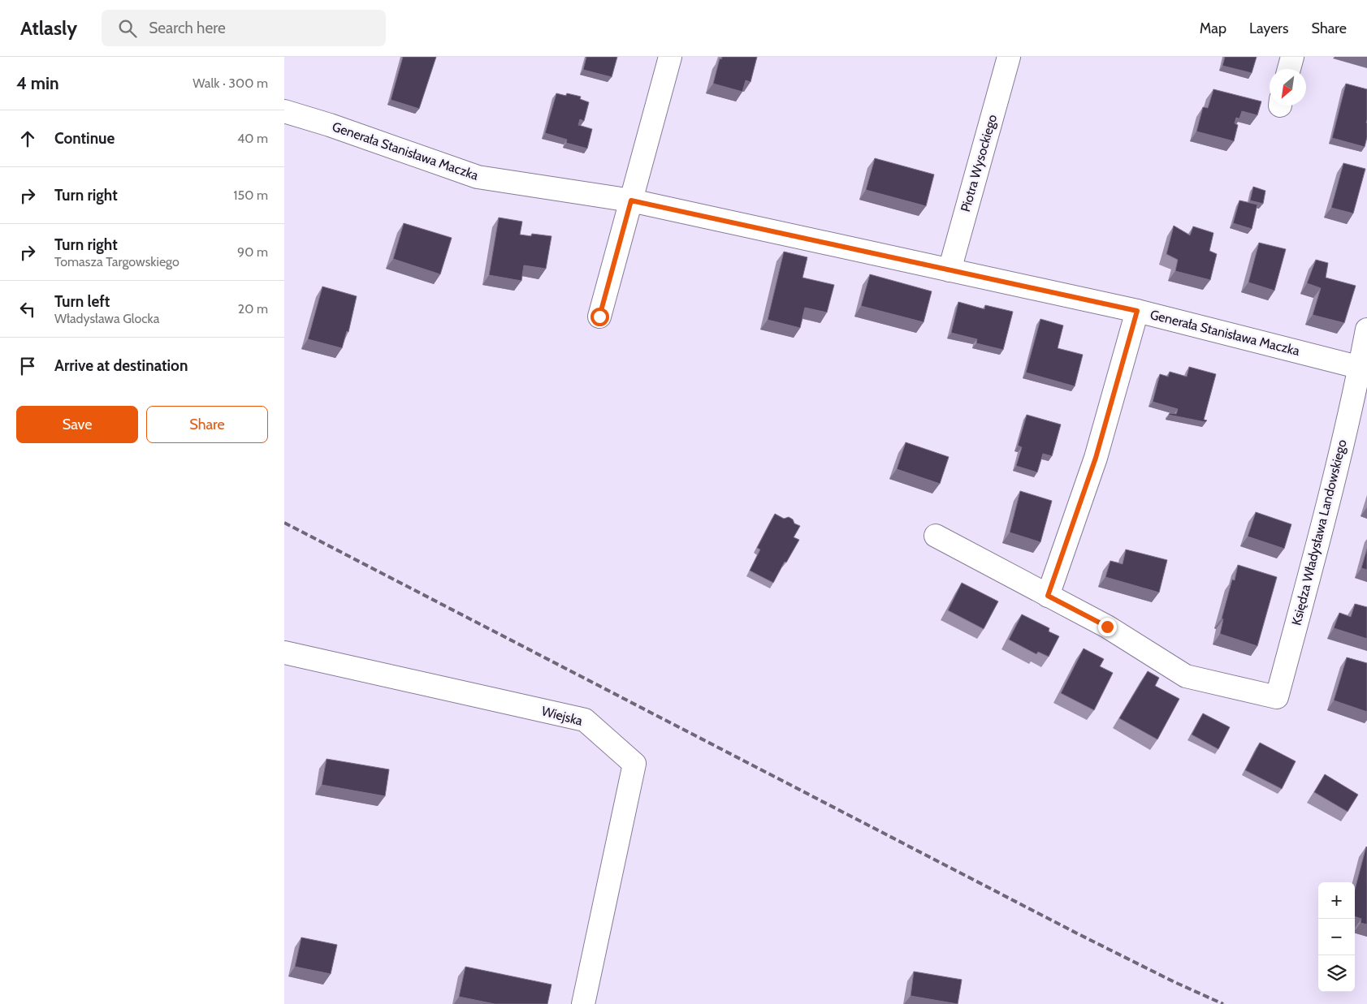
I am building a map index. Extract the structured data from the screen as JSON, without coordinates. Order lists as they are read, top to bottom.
{
  "streets": {
    "street": [
      "Generała Stanisława Maczka",
      "Piotra Wysockiego",
      "Księdza Władysława Landowskiego",
      "Wiejska"
    ]
  },
  "crossings": [
    ["Generała Stanisława Maczka", "Piotra Wysockiego"],
    ["Generała Stanisława Maczka", "Księdza Władysława Landowskiego"]
  ],
  "north": "bottom left",
  "page": {
    "header": "Atlasly",
    "search": "Search here",
    "nav": ["Map", "Layers", "Share"],
    "heading": ["4 min", "Walk · 300 m"],
    "list": [
      ["Continue", "40 m"],
      ["Turn right", "150 m"],
      ["Turn right", "Tomasza Targowskiego", "90 m"],
      ["Turn left", "Władysława Glocka", "20 m"],
      "Arrive at destination"
    ],
    "buttons": ["Save", "Share"],
    "map_buttons": ["+", "−"]
  }
}
